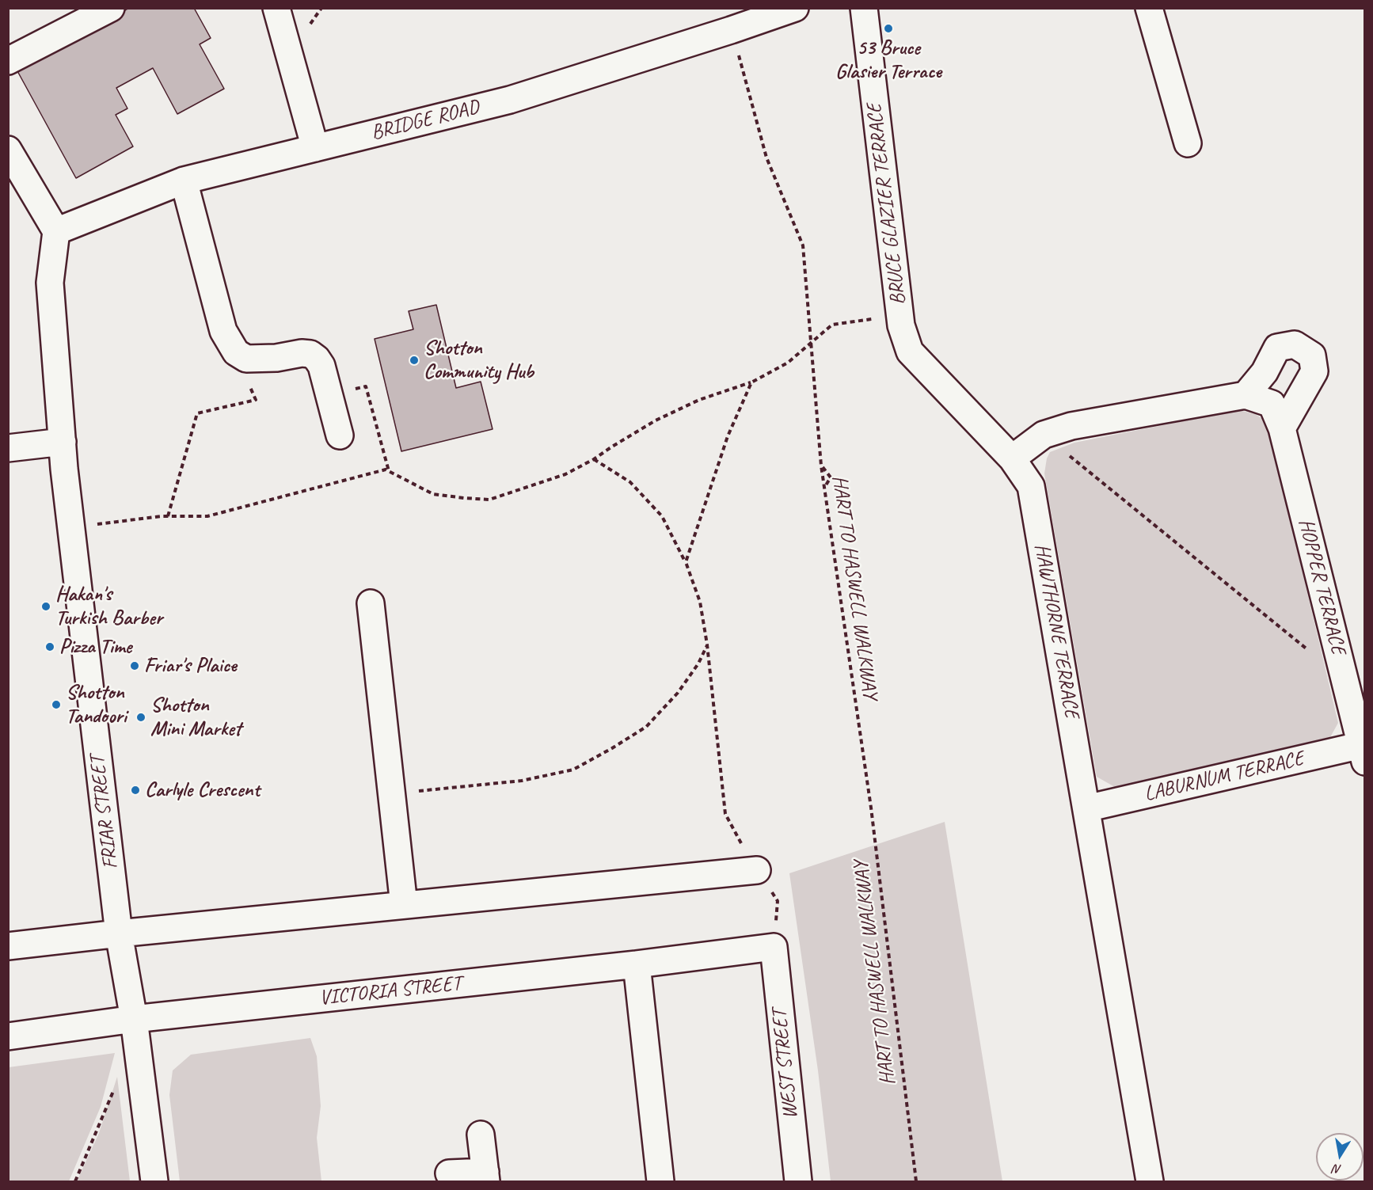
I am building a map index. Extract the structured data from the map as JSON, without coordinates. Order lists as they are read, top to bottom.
{
  "streets": {
    "street": [
      "BRIDGE ROAD",
      "BRUCE GLAZIER TERRACE",
      "HOPPER TERRACE",
      "HAWTHORNE TERRACE",
      "LABURNUM TERRACE",
      "FRIAR STREET",
      "VICTORIA STREET",
      "WEST STREET"
    ],
    "path": ["HART TO HASWELL WALKWAY"]
  },
  "crossings": [
    ["BRIDGE ROAD", "HART TO HASWELL WALKWAY"],
    ["BRIDGE ROAD", "FRIAR STREET"],
    ["BRUCE GLAZIER TERRACE", "HOPPER TERRACE"],
    ["BRUCE GLAZIER TERRACE", "HAWTHORNE TERRACE"],
    ["HOPPER TERRACE", "HAWTHORNE TERRACE"],
    ["HOPPER TERRACE", "LABURNUM TERRACE"],
    ["HAWTHORNE TERRACE", "LABURNUM TERRACE"],
    ["FRIAR STREET", "VICTORIA STREET"],
    ["VICTORIA STREET", "WEST STREET"]
  ],
  "places": [
    "53 Bruce Glasier Terrace",
    "Shotton Community Hub",
    "Hakan's Turkish Barber",
    "Pizza Time",
    "Friar's Plaice",
    "Shotton Tandoori",
    "Shotton Mini Market",
    "Carlyle Crescent"
  ],
  "north": "bottom"
}
